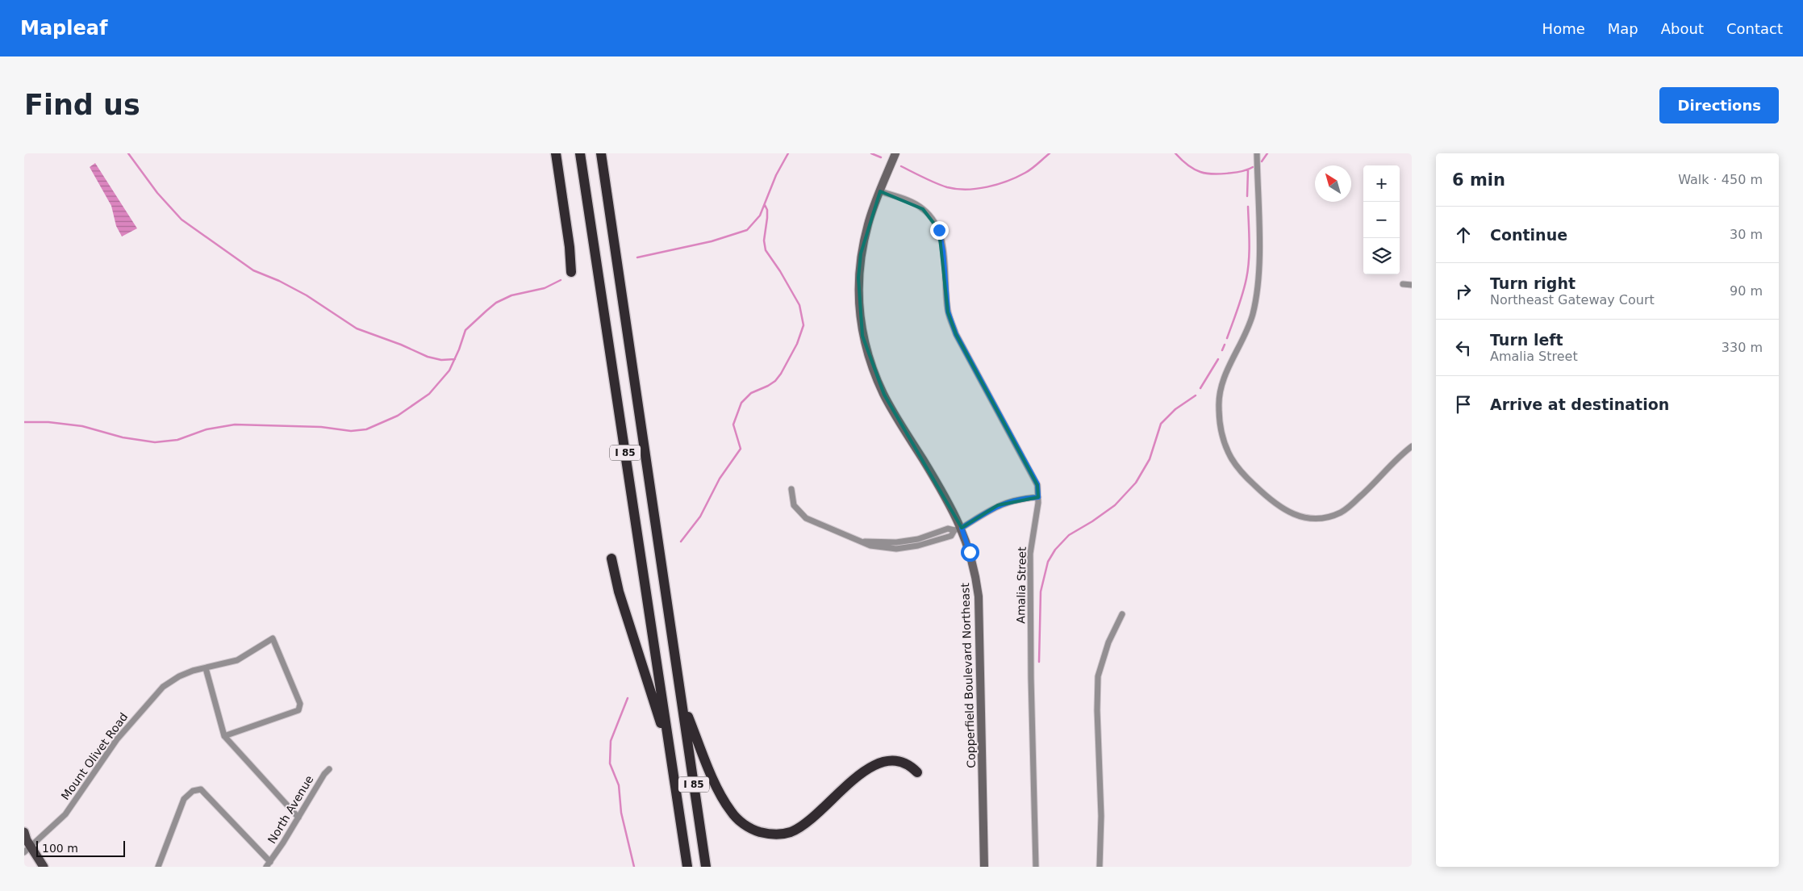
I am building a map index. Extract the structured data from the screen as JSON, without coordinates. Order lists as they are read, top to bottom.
{
  "streets": {
    "highway": ["I 85"],
    "main road": ["Copperfield Boulevard Northeast"],
    "street": ["Amalia Street", "Mount Olivet Road", "North Avenue"]
  },
  "crossings": [
    ["Amalia Street", "Copperfield Boulevard Northeast"]
  ],
  "scale_bar": "100 m",
  "north": "top left",
  "page": {
    "header": "Mapleaf",
    "nav": [
      "Home",
      "Map",
      "About",
      "Contact"
    ],
    "buttons": "Directions",
    "title": "Find us",
    "heading": ["6 min", "Walk · 450 m"],
    "map_buttons": ["+", "−"],
    "list": [
      ["Continue", "30 m"],
      ["Turn right", "Northeast Gateway Court", "90 m"],
      ["Turn left", "Amalia Street", "330 m"],
      "Arrive at destination"
    ],
    "scale": "100 m"
  }
}
